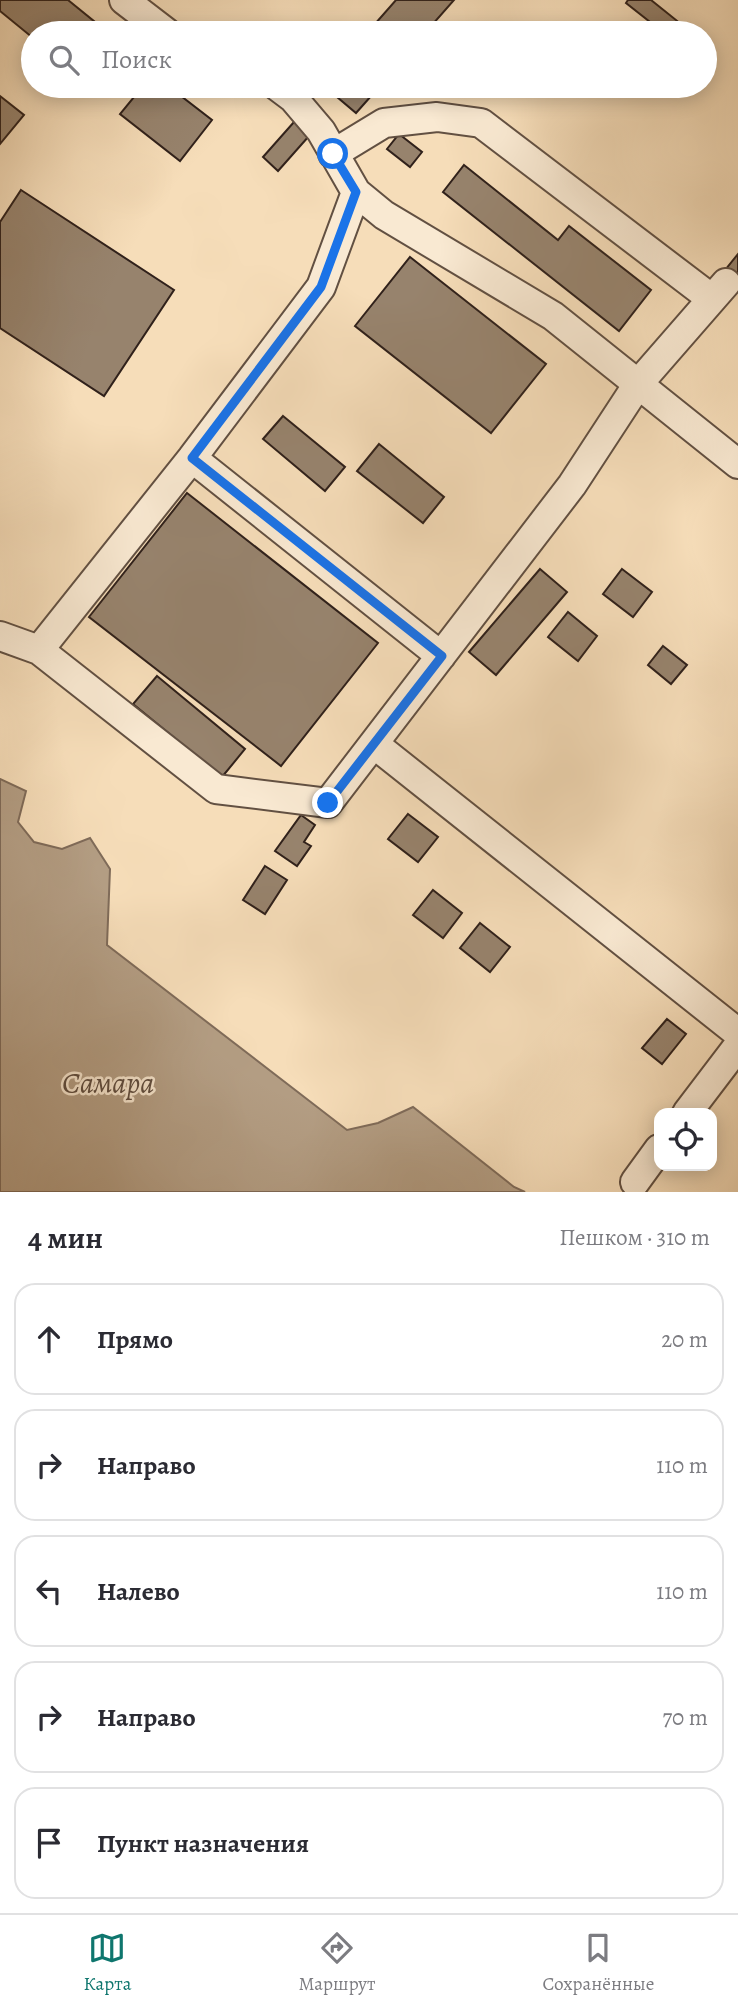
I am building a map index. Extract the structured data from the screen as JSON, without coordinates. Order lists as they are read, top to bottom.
{
  "water": ["Самара"],
  "page": {
    "search": "Поиск",
    "heading": ["4 мин", "Пешком · 310 m"],
    "list": [
      ["Прямо", "20 m"],
      ["Направо", "110 m"],
      ["Налево", "110 m"],
      ["Направо", "70 m"],
      "Пункт назначения"
    ],
    "nav": ["Карта", "Маршрут", "Сохранённые"]
  }
}
